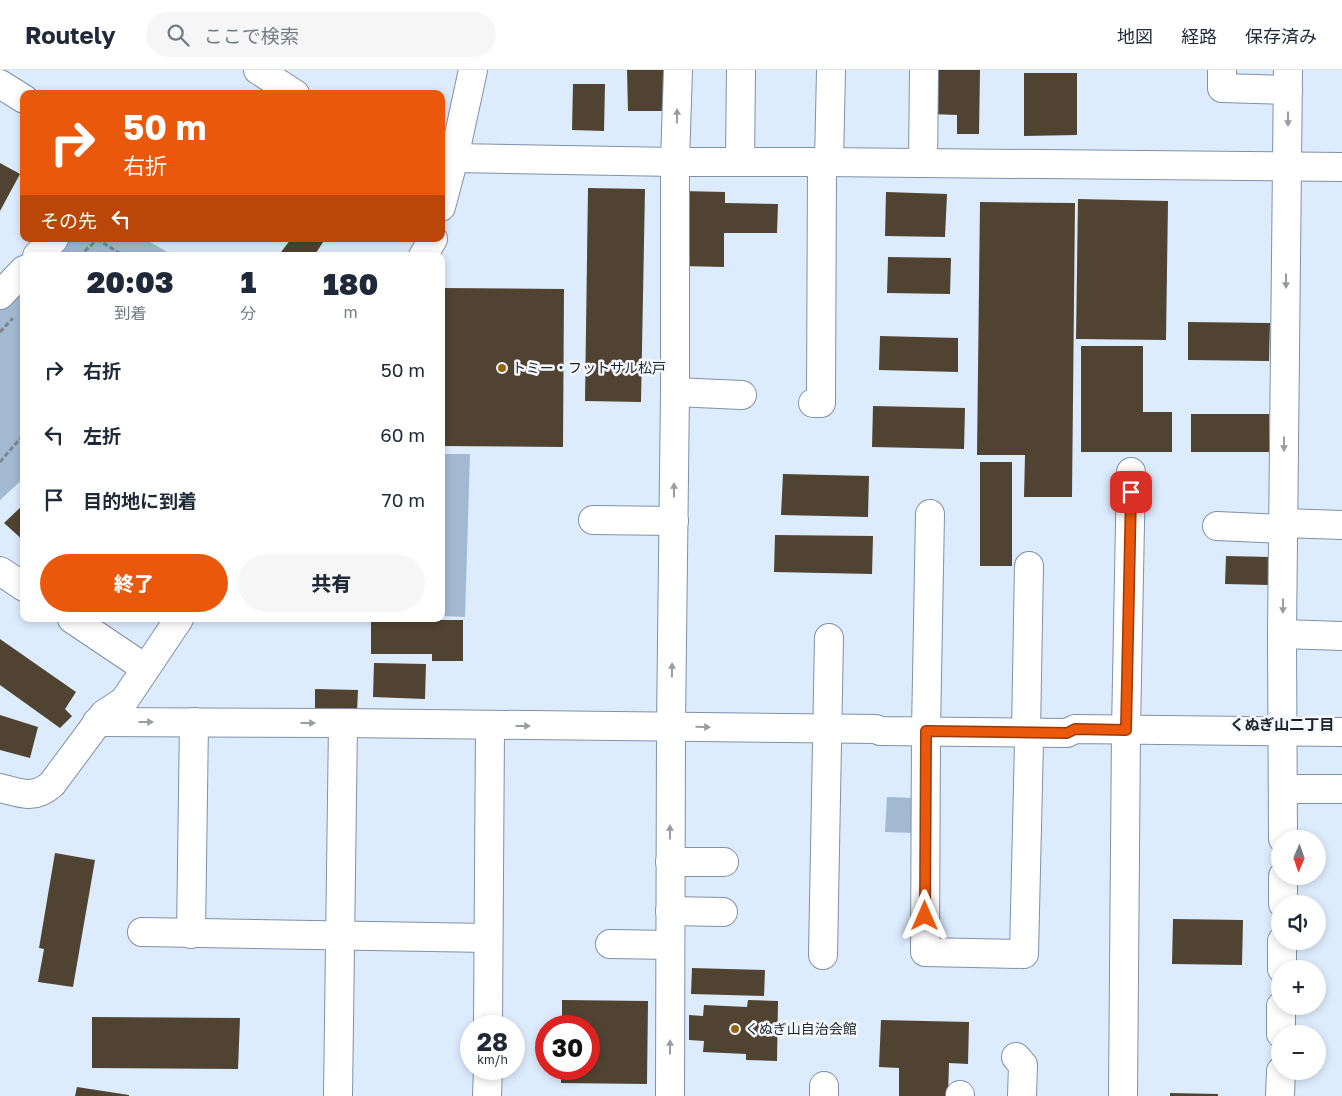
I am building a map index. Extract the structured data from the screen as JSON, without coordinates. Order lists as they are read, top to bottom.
{
  "districts": ["くぬぎ山二丁目"],
  "places": ["トミー・フットサル松戸", "くぬぎ山自治会館"],
  "north": "bottom",
  "page": {
    "header": "Routely",
    "search": "ここで検索",
    "nav": ["地図", "経路", "保存済み"],
    "turn": ["50 m", "右折"],
    "then": "その先",
    "eta": [
      "20:03",
      "到着",
      "1",
      "分",
      "180",
      "m"
    ],
    "list": [
      {
        "name": "右折",
        "value": "50 m"
      },
      {
        "name": "左折",
        "value": "60 m"
      },
      {
        "name": "目的地に到着",
        "value": "70 m"
      }
    ],
    "buttons": ["終了", "共有"],
    "map_buttons": ["+", "−"],
    "speed": "28 km/h",
    "limit": "30"
  }
}
